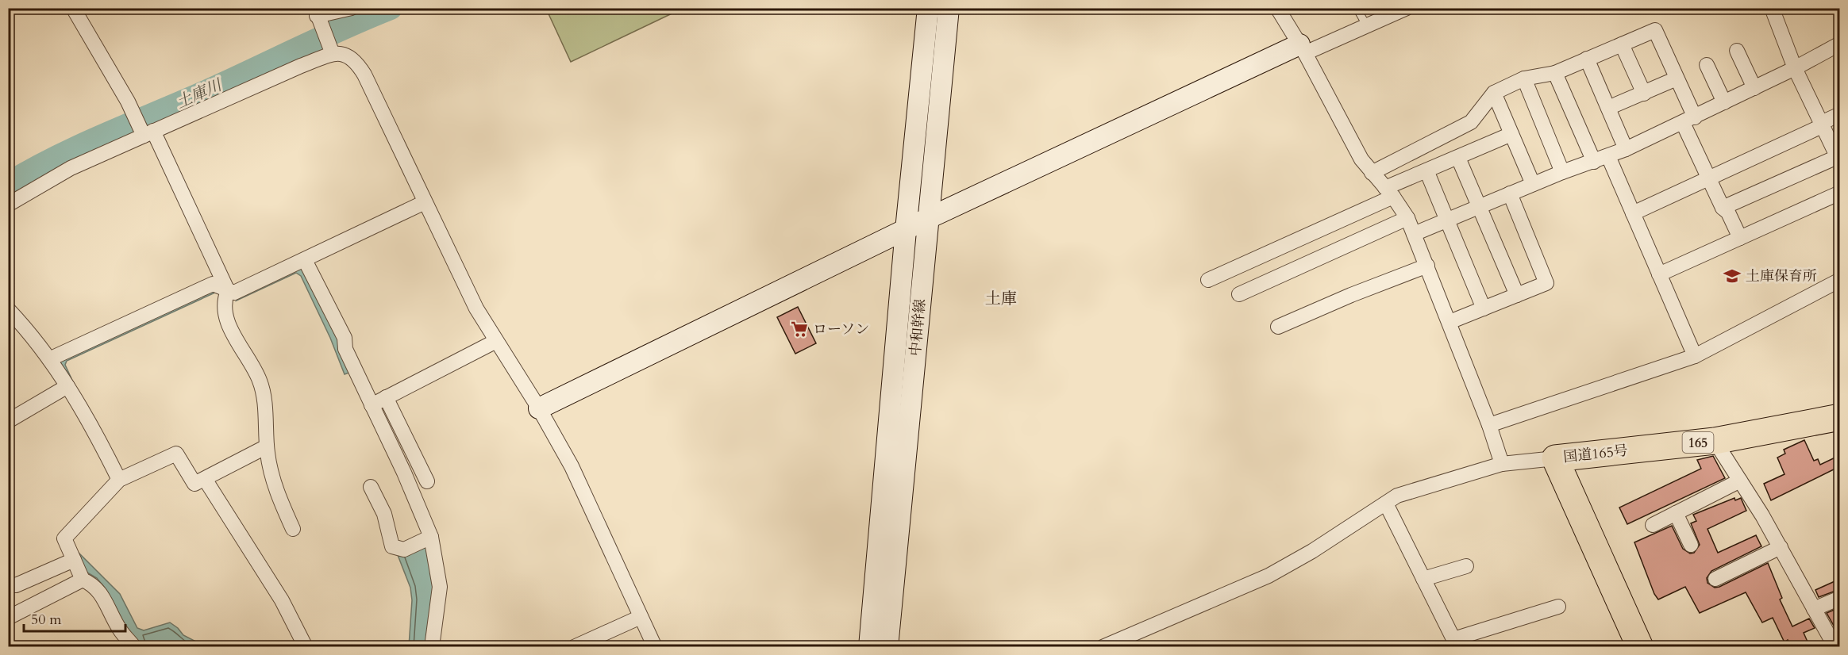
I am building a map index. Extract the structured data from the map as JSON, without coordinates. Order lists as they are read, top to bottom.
{
  "streets": {
    "highway": ["165", "国道165号"],
    "main road": ["中和幹線"]
  },
  "districts": ["土庫"],
  "water": ["土庫川"],
  "places": {
    "school or university": ["土庫保育所"],
    "supermarket": ["ローソン"]
  },
  "scale_bar": "50 m"
}
